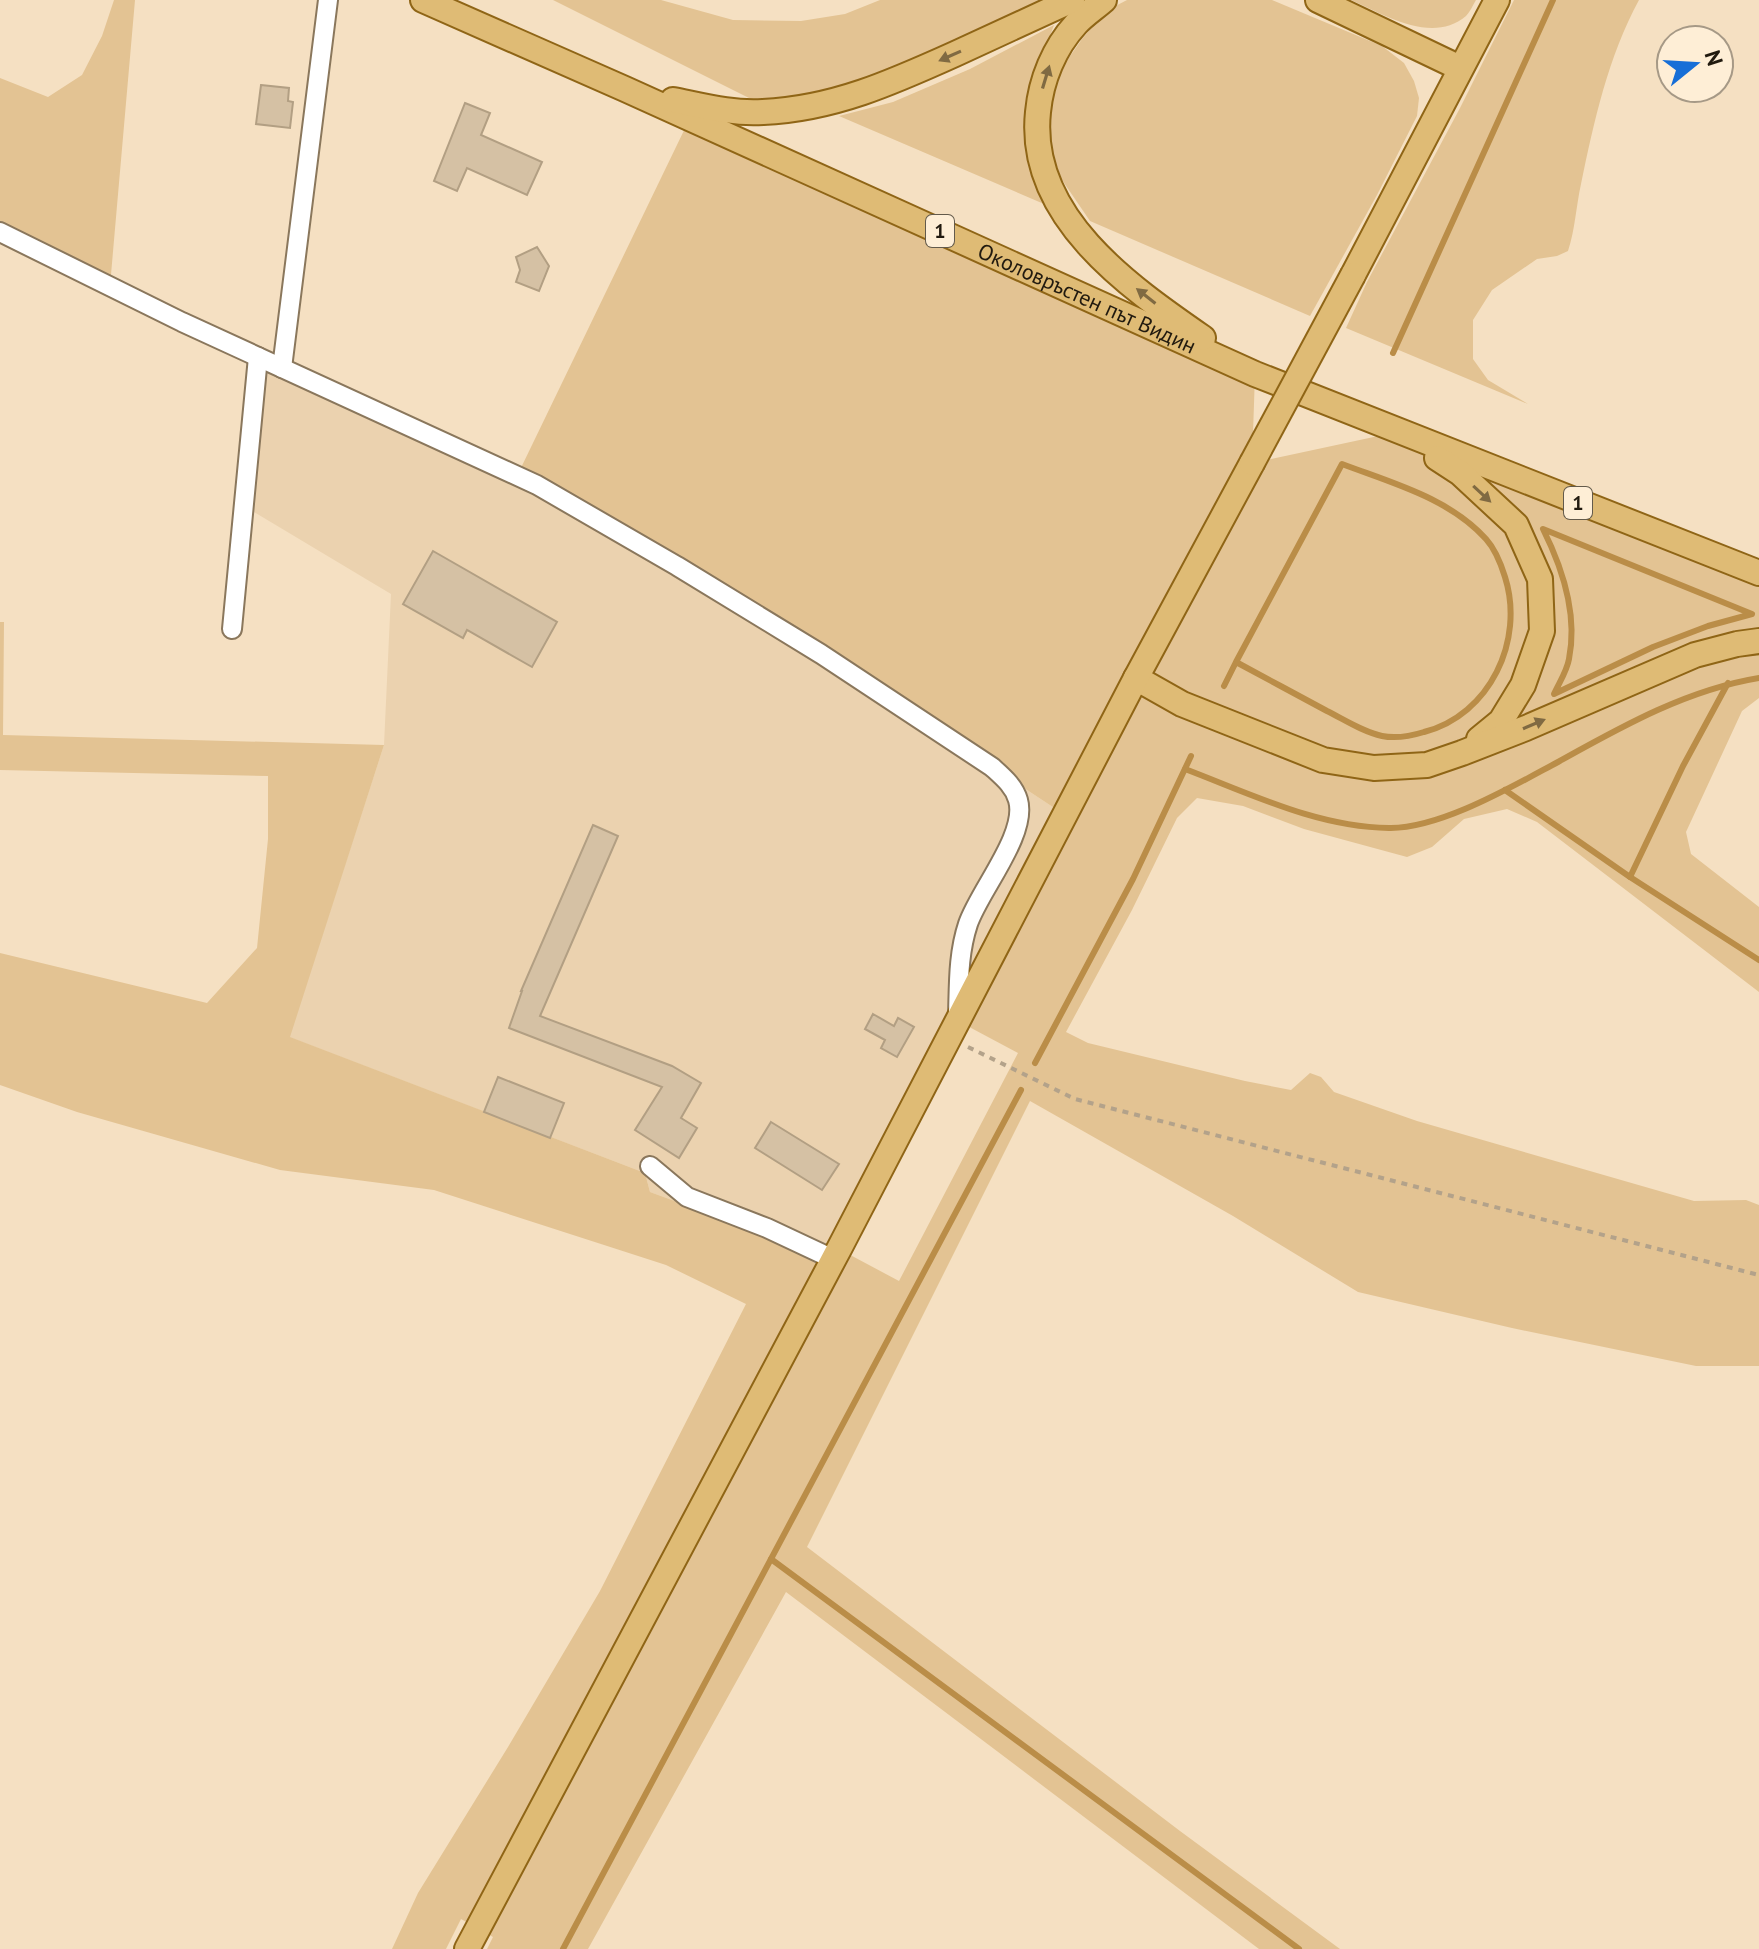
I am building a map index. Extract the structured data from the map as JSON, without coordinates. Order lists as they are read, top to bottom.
{
  "streets": {
    "main road": ["1", "Околовръстен път Видин"]
  },
  "north": "right"
}
